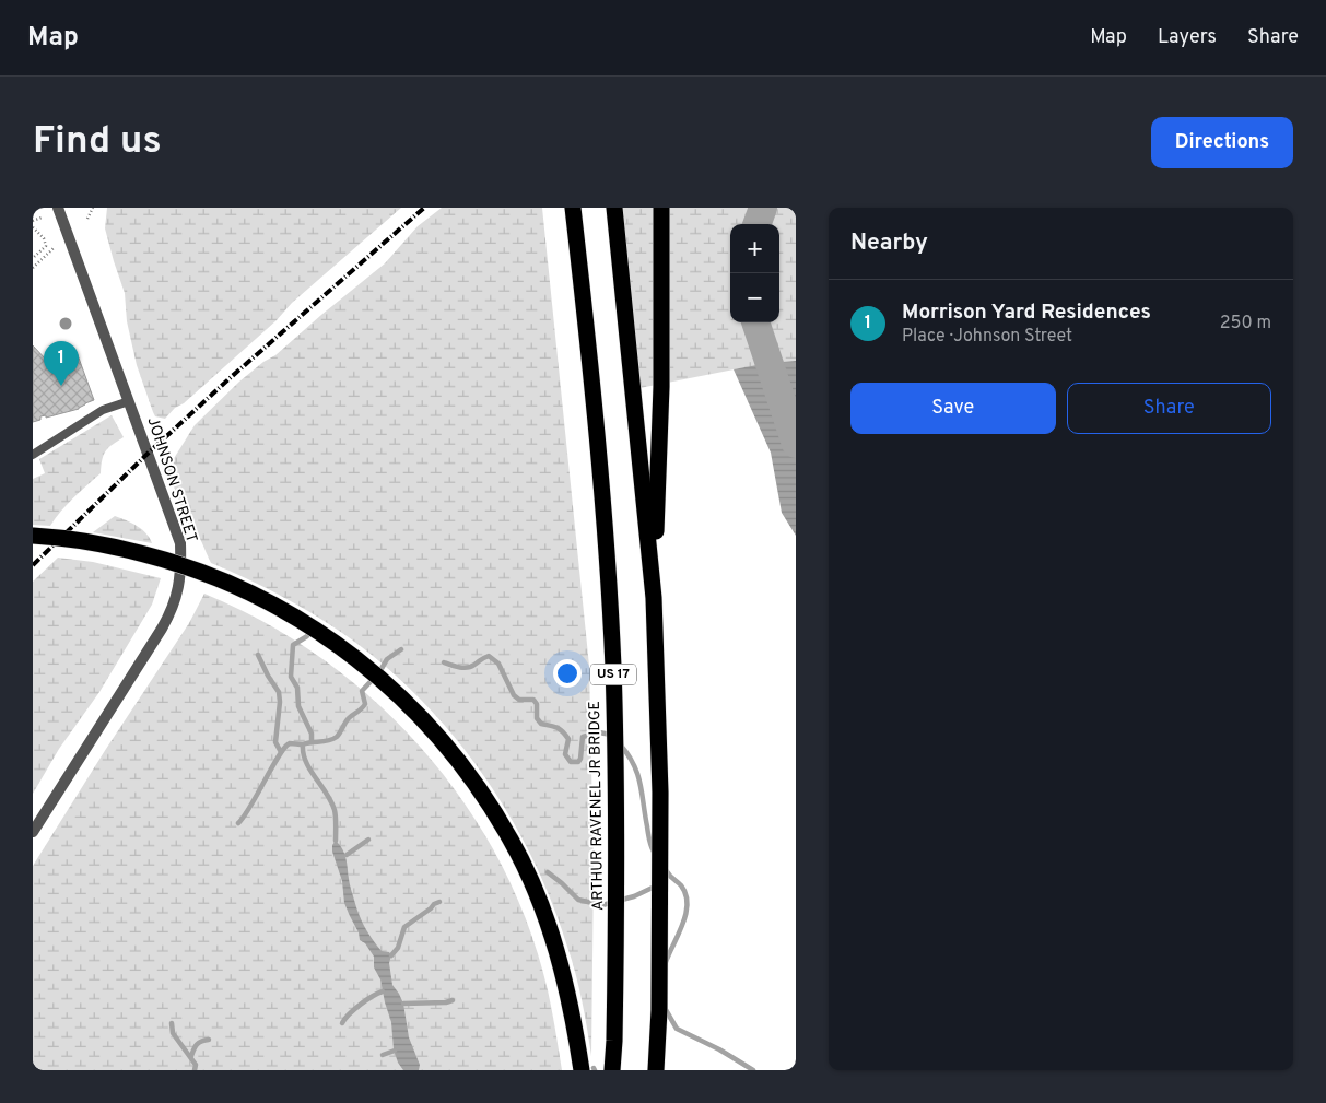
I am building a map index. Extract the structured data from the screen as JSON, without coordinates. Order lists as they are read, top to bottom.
{
  "streets": {
    "highway": ["US 17", "ARTHUR RAVENEL JR BRIDGE"],
    "street": ["JOHNSON STREET"]
  },
  "page": {
    "header": "Map",
    "nav": ["Map", "Layers", "Share"],
    "buttons": [
      "Directions",
      ["Save", "Share"]
    ],
    "title": "Find us",
    "heading": "Nearby",
    "map_buttons": ["+", "−"],
    "list": [
      {
        "mark": "1",
        "name": "Morrison Yard Residences",
        "note": "Place · Johnson Street",
        "value": "250 m"
      }
    ],
    "pins": "1"
  }
}
